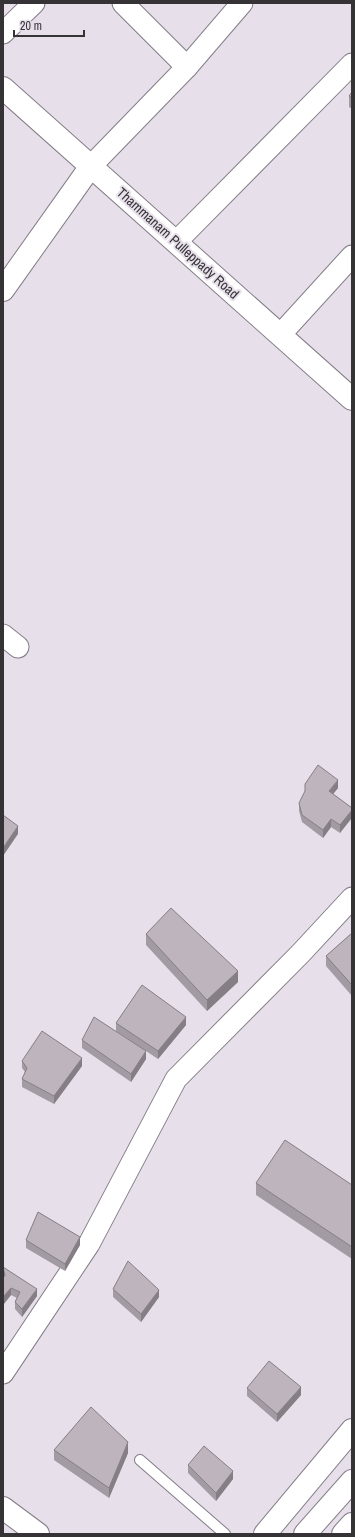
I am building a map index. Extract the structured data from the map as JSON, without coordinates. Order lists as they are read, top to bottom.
{
  "streets": {
    "main road": ["Thammanam Pulleppady Road"]
  },
  "scale_bar": "20 m"
}
